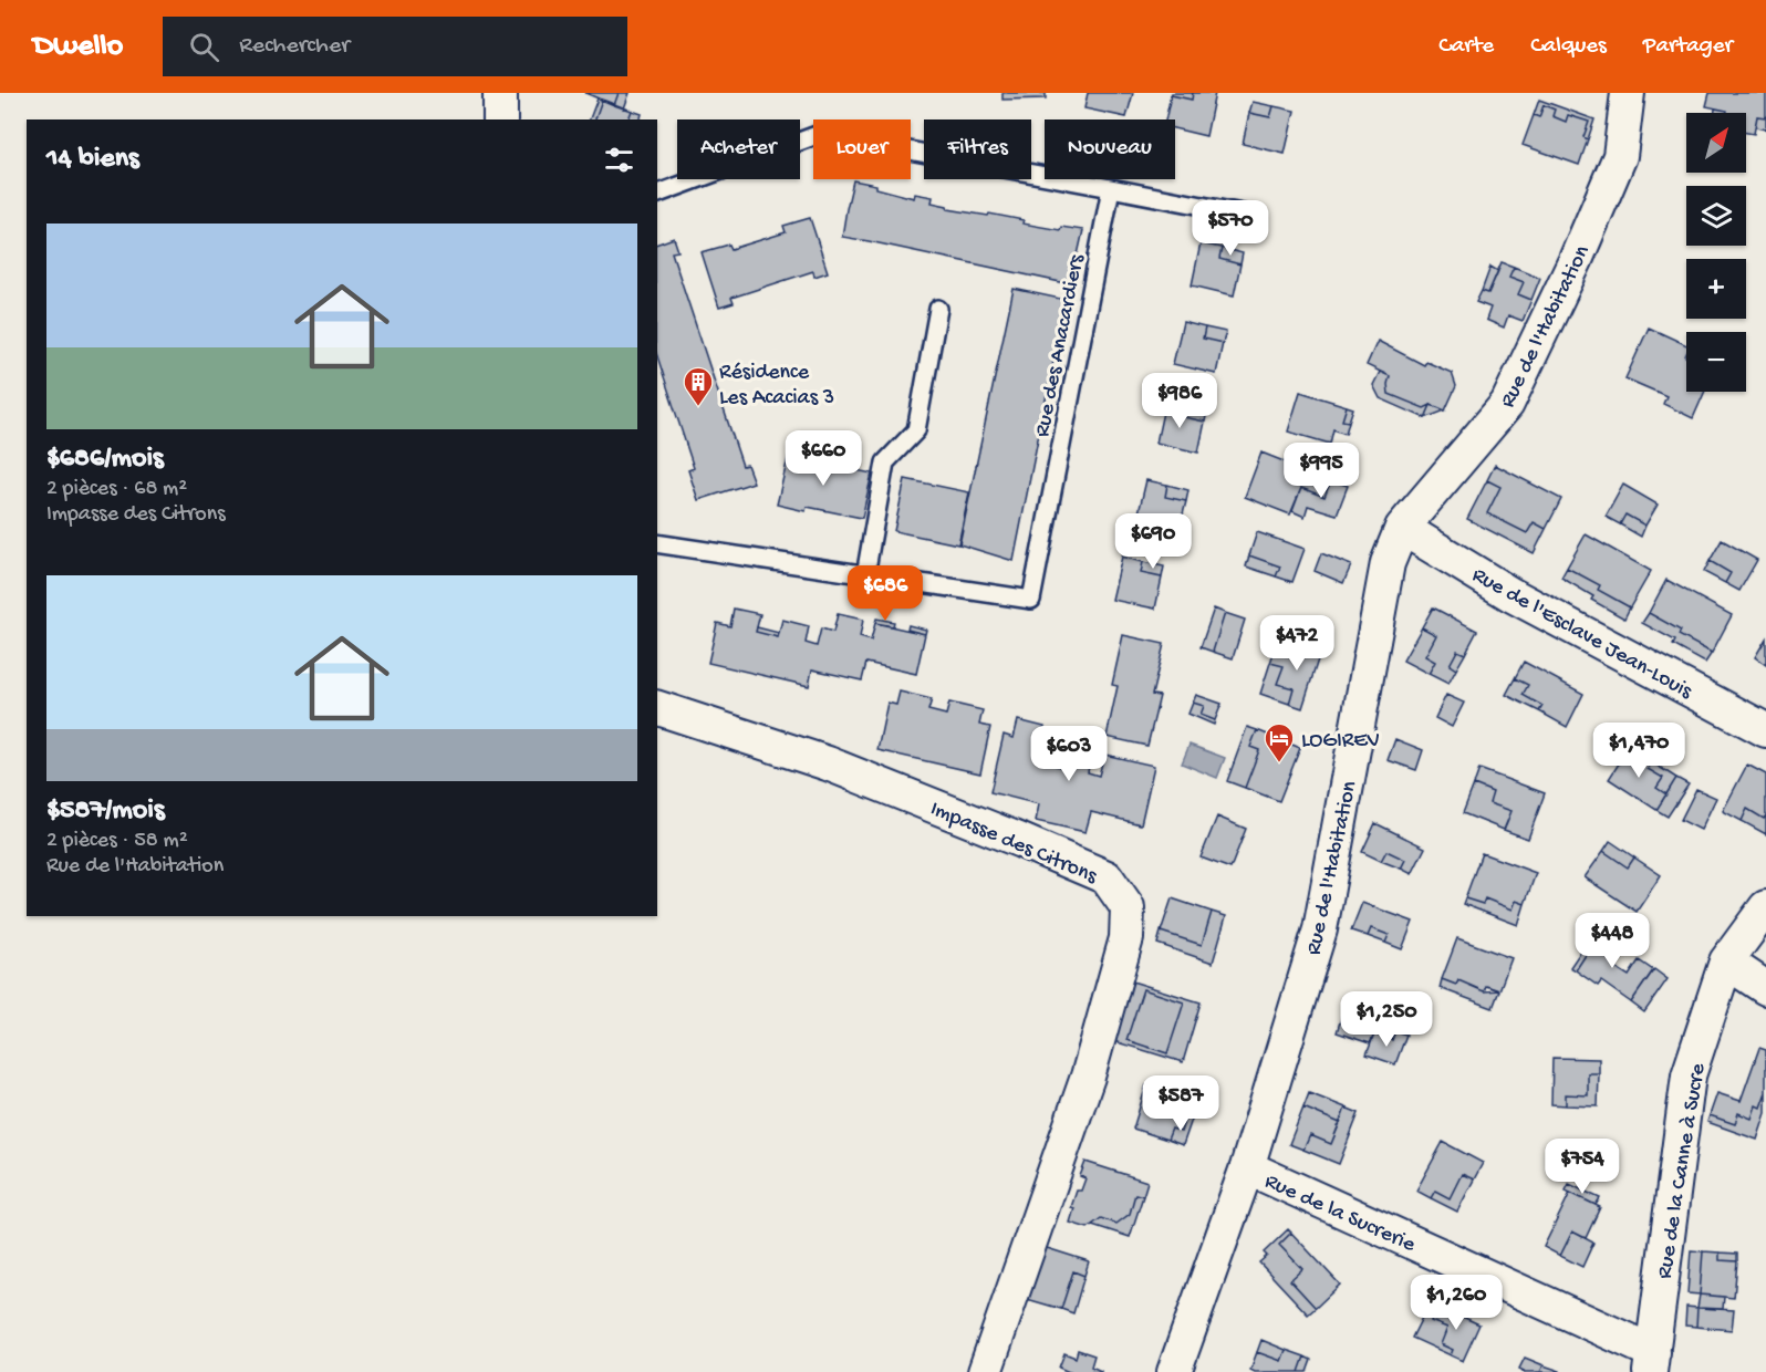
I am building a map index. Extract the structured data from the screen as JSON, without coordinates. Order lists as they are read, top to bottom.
{
  "streets": {
    "street": [
      "Rue de l'Habitation",
      "Rue de l'Esclave Jean-Louis",
      "Impasse des Citrons",
      "Rue de la Canne à Sucre",
      "Rue de la Sucrerie"
    ],
    "lane": ["Rue des Anacardiers"]
  },
  "crossings": [
    ["Rue de l'Habitation", "Rue de l'Esclave Jean-Louis"],
    ["Rue de l'Habitation", "Rue de la Sucrerie"],
    ["Rue de la Canne à Sucre", "Rue de la Sucrerie"]
  ],
  "places": {
    "building": ["Résidence Les Acacias 3"],
    "hotel": ["LOGIREV"]
  },
  "north": "top right",
  "page": {
    "header": "Dwello",
    "search": "Rechercher",
    "nav": ["Carte", "Calques", "Partager"],
    "map_buttons": ["+", "−"],
    "chip": [
      "Acheter",
      "Louer",
      "Filtres",
      "Nouveau"
    ],
    "heading": "14 biens",
    "list": [
      {
        "name": "$686/mois",
        "note": "2 pièces · 68 m² · Impasse des Citrons"
      },
      {
        "name": "$587/mois",
        "note": "2 pièces · 58 m² · Rue de l'Habitation"
      }
    ],
    "price": [
      "$570",
      "$986",
      "$660",
      "$995",
      "$690",
      "$686",
      "$472",
      "$1,470",
      "$603",
      "$448",
      "$1,250",
      "$587",
      "$754",
      "$1,260"
    ]
  }
}
